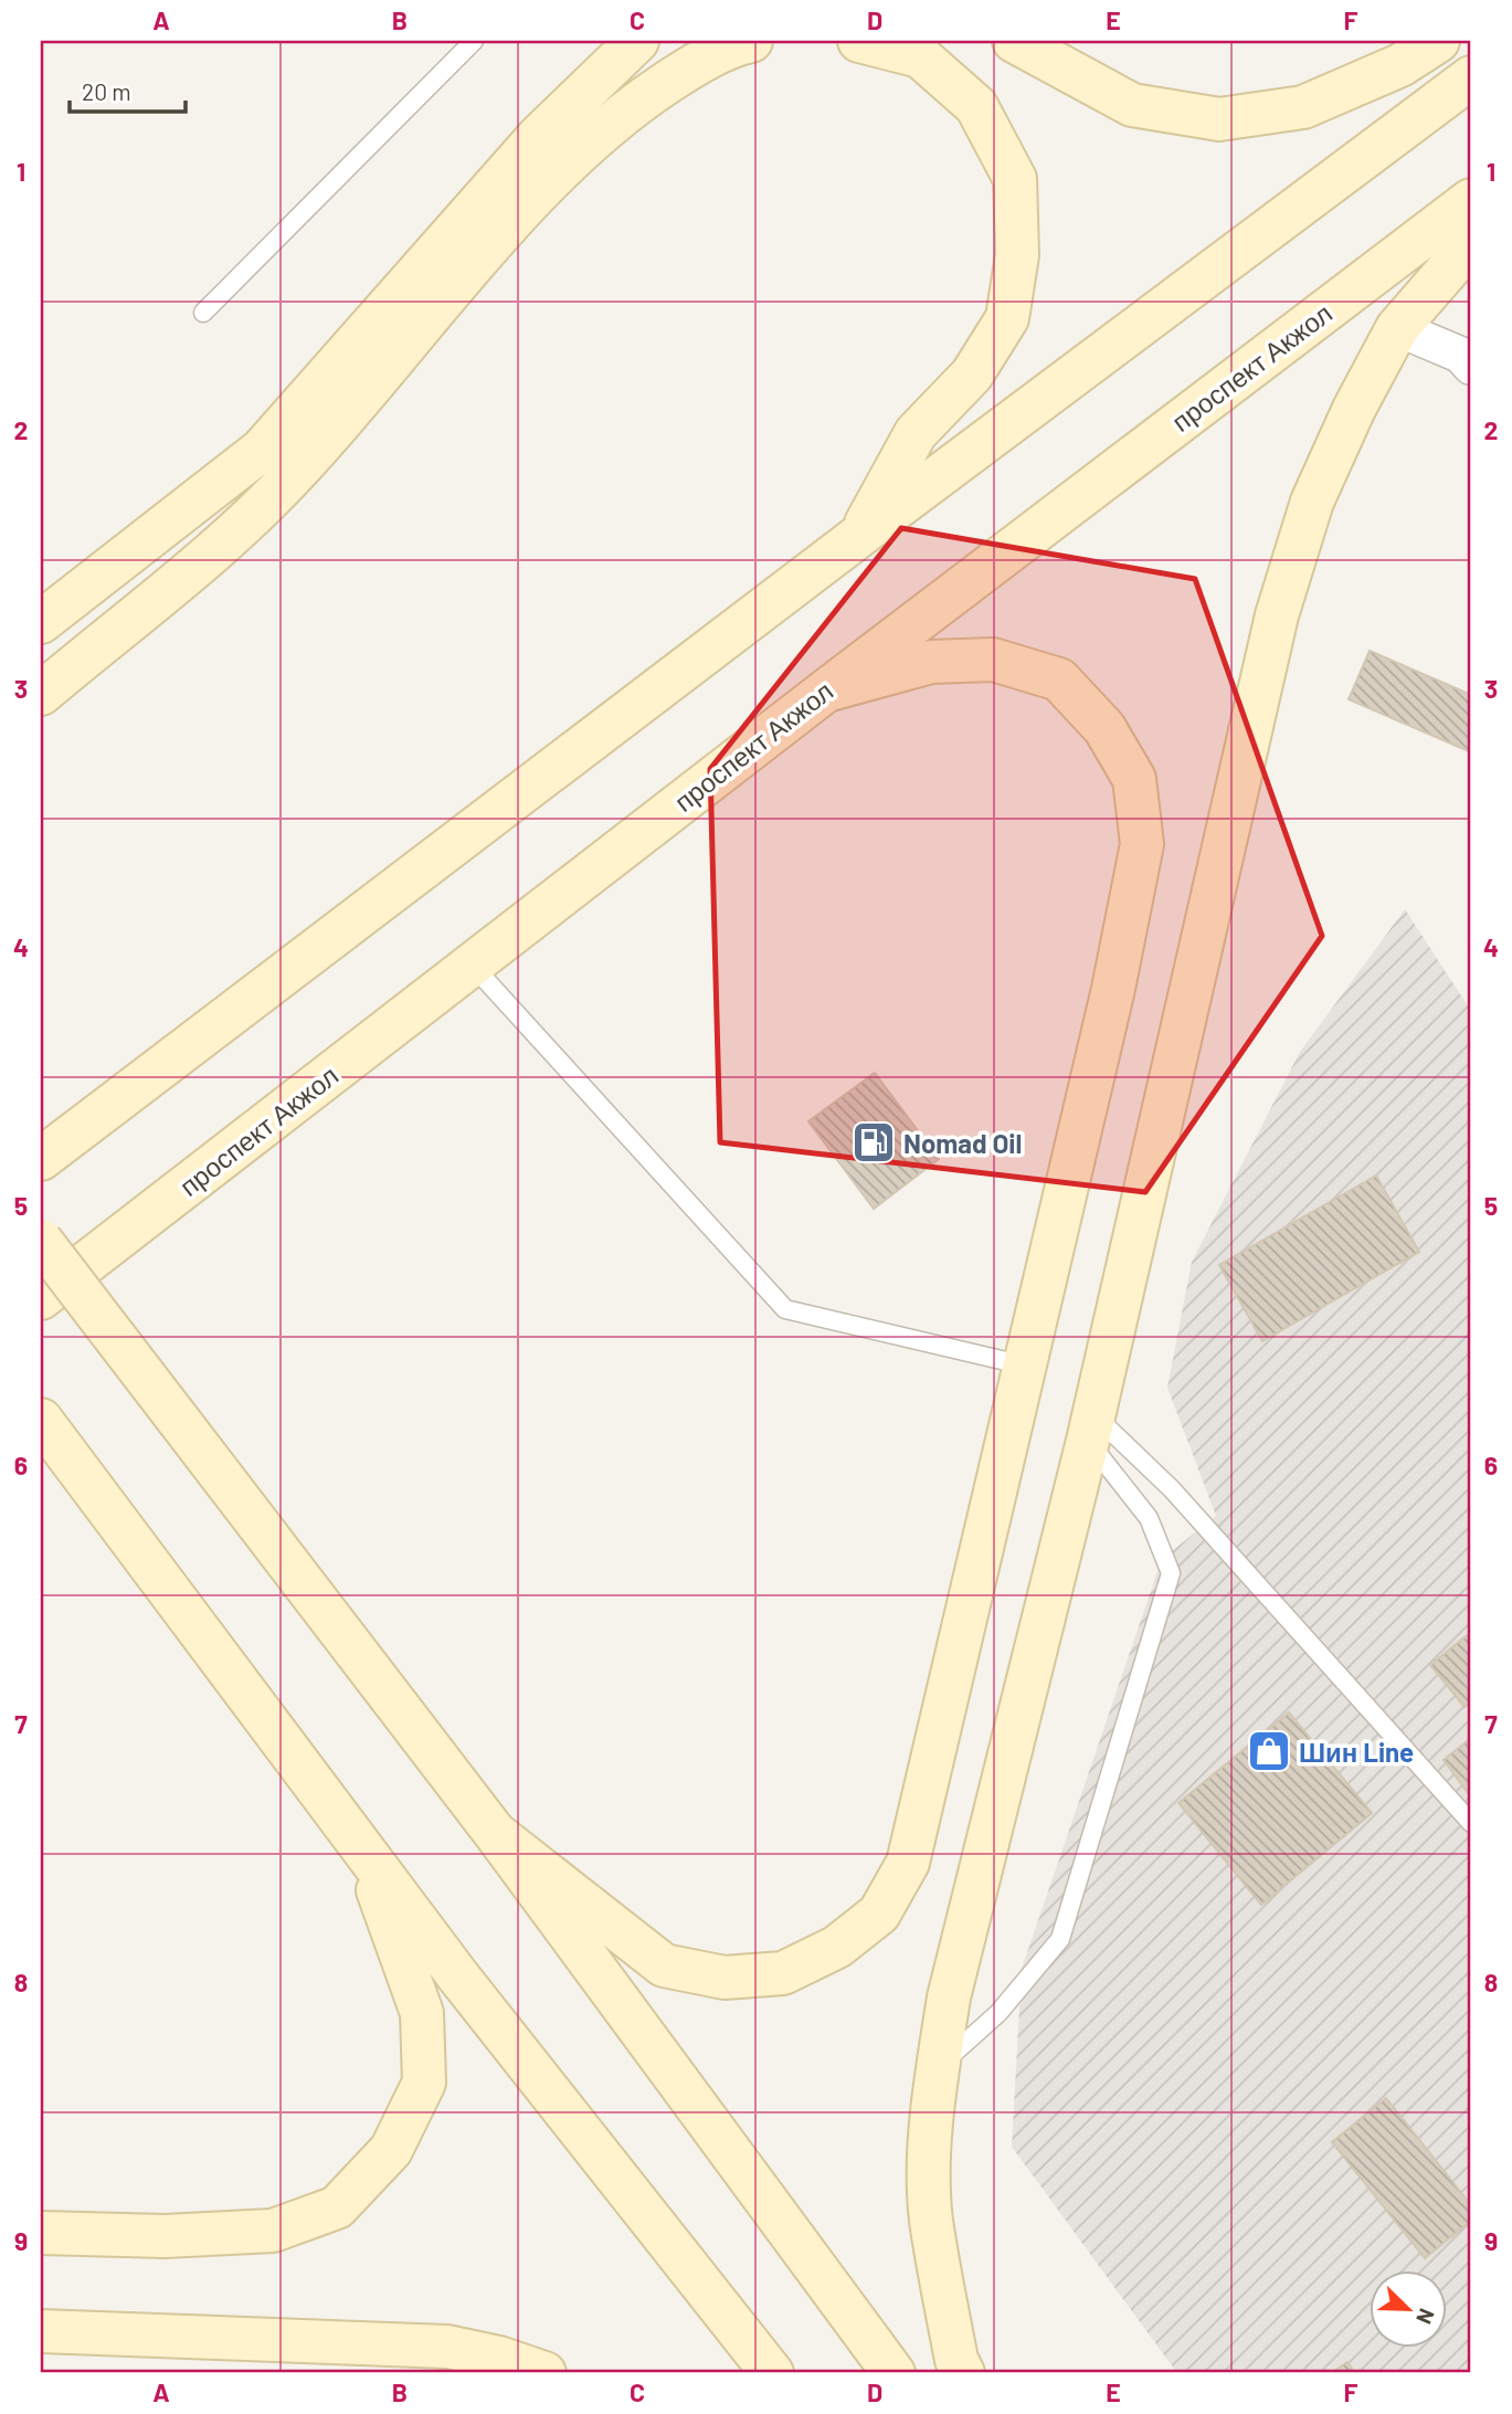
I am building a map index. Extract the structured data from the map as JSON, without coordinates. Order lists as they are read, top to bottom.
{
  "streets": {
    "main road": ["проспект Акжол"]
  },
  "places": {
    "fuel station": ["Nomad Oil"],
    "shop": ["Шин Line"]
  },
  "scale_bar": "20 m",
  "north": "bottom right",
  "grid": {
    "columns": [
      "A",
      "B",
      "C",
      "D",
      "E",
      "F"
    ],
    "rows": [
      "1",
      "2",
      "3",
      "4",
      "5",
      "6",
      "7",
      "8",
      "9"
    ]
  }
}
